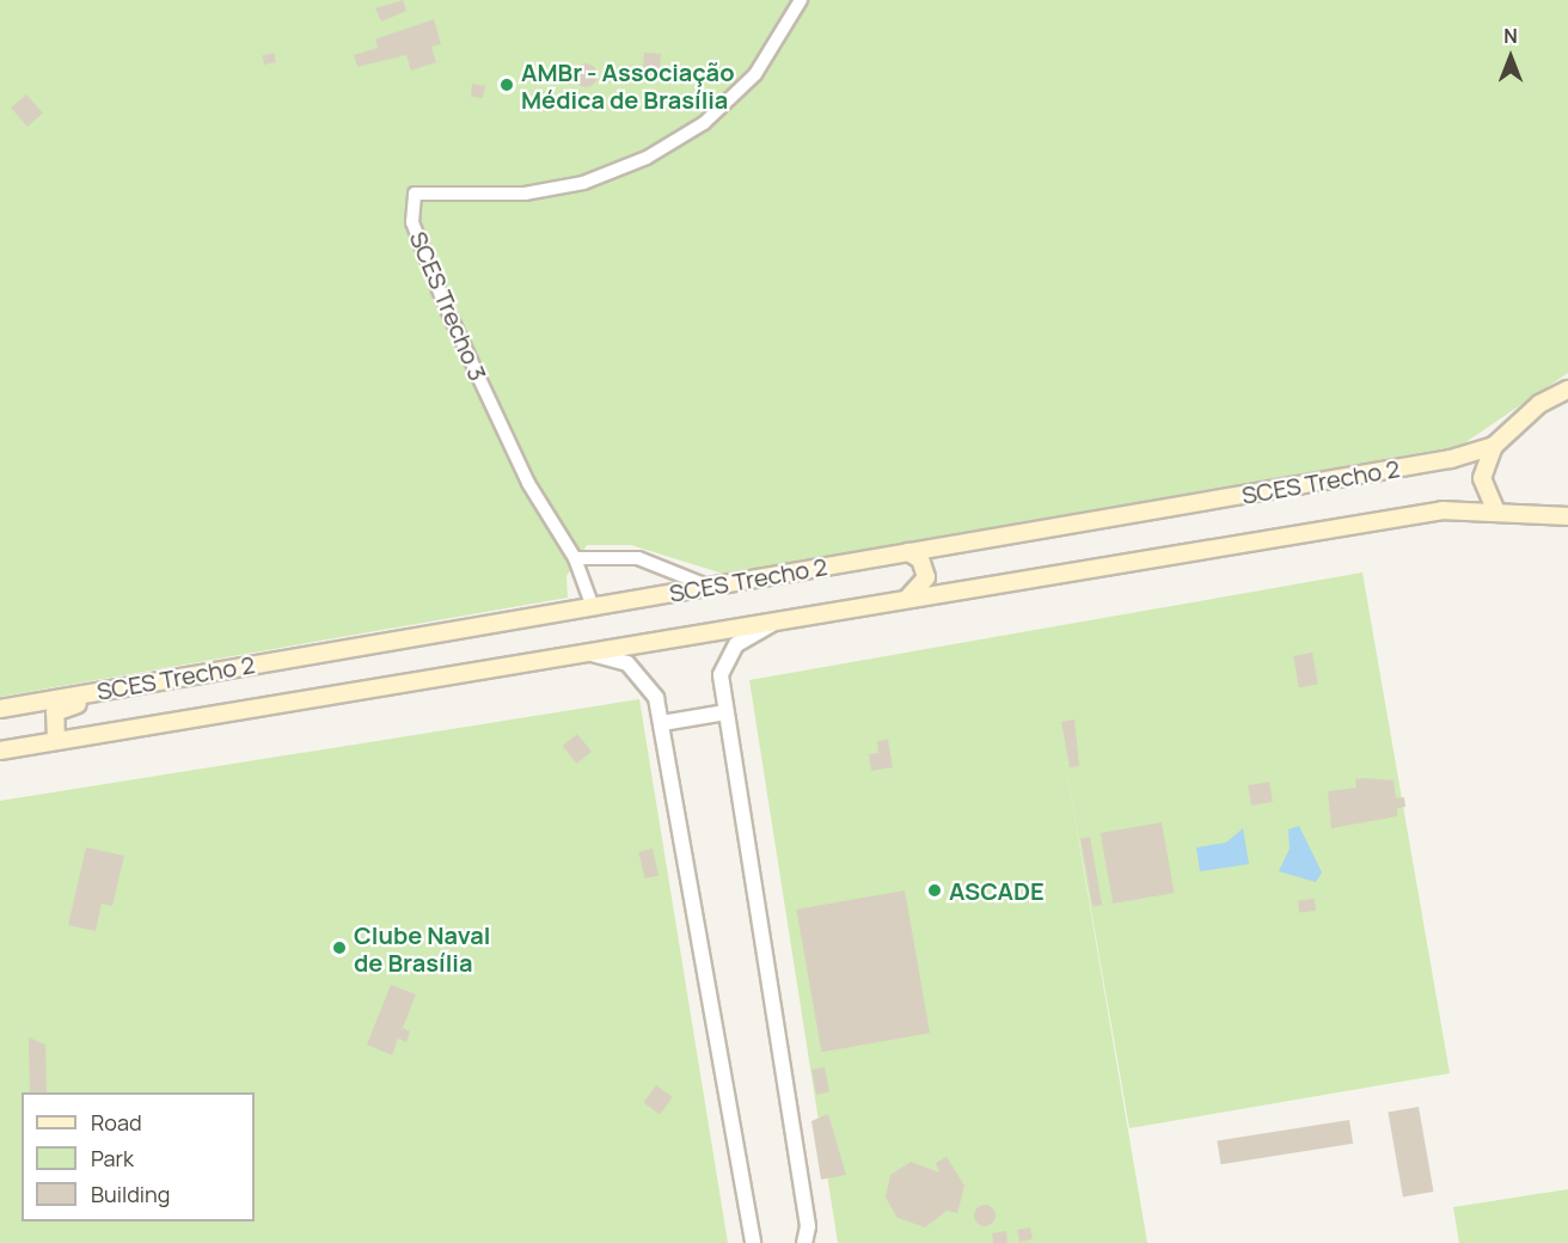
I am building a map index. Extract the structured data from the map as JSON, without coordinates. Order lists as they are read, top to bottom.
{
  "streets": {
    "main road": ["SCES Trecho 2"],
    "street": ["SCES Trecho 3"]
  },
  "crossings": [
    ["SCES Trecho 3", "SCES Trecho 2"]
  ],
  "places": ["AMBr - Associação Médica de Brasília", "ASCADE", "Clube Naval de Brasília"],
  "legend": ["Road", "Park", "Building"],
  "north": "top"
}
